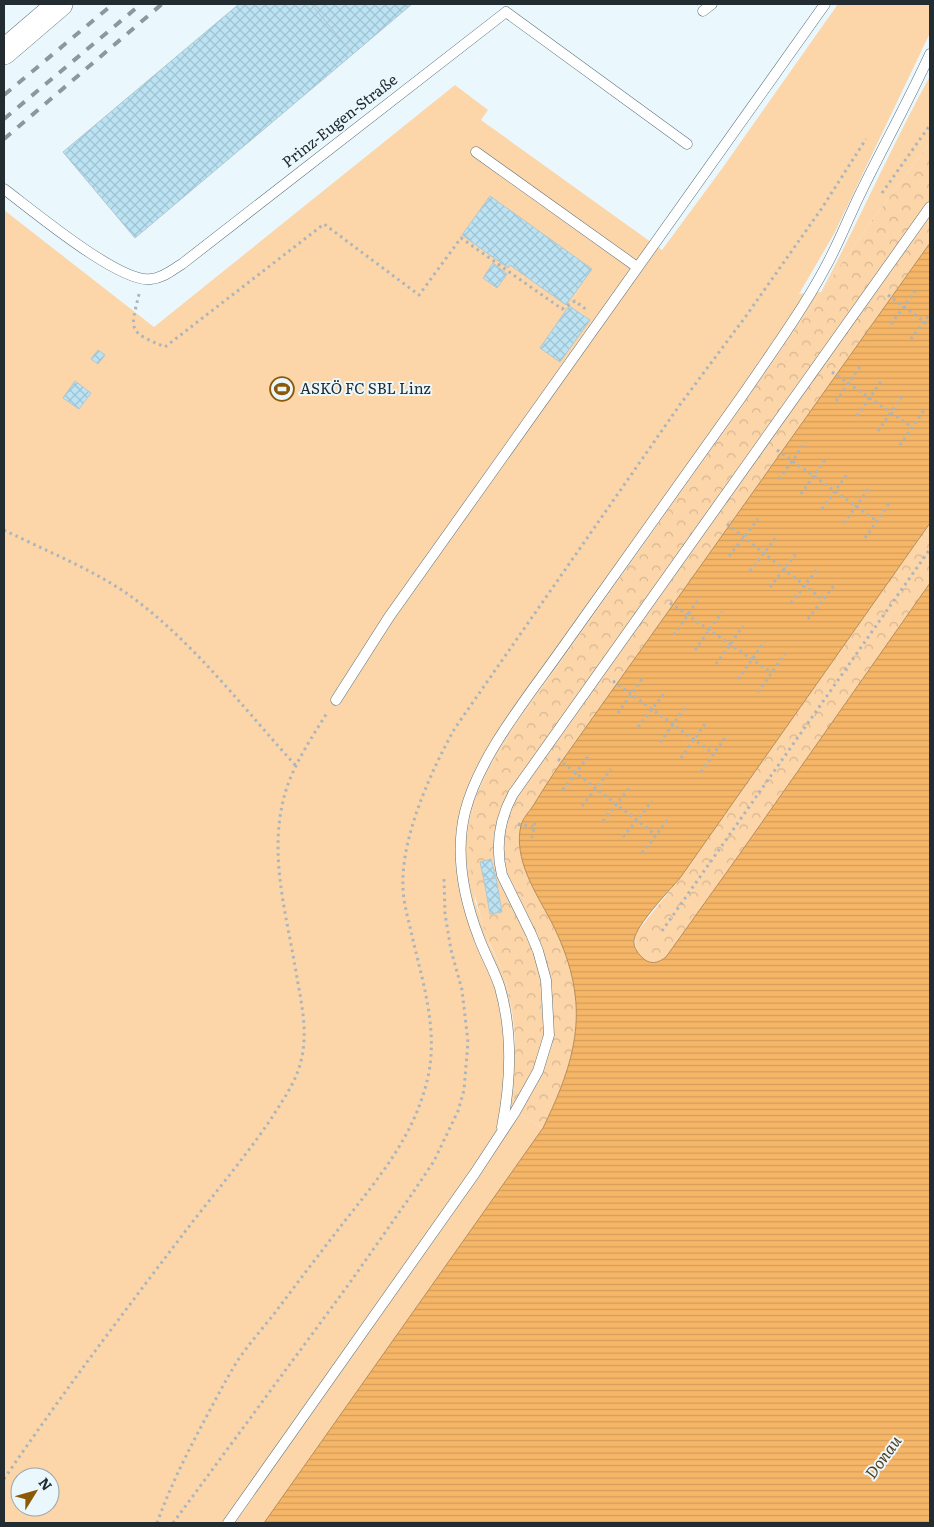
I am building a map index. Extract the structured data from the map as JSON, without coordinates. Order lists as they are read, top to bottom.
{
  "streets": {
    "lane": ["Prinz-Eugen-Straße"]
  },
  "water": ["Donau"],
  "places": {
    "sports": ["ASKÖ FC SBL Linz"]
  },
  "north": "top right"
}
